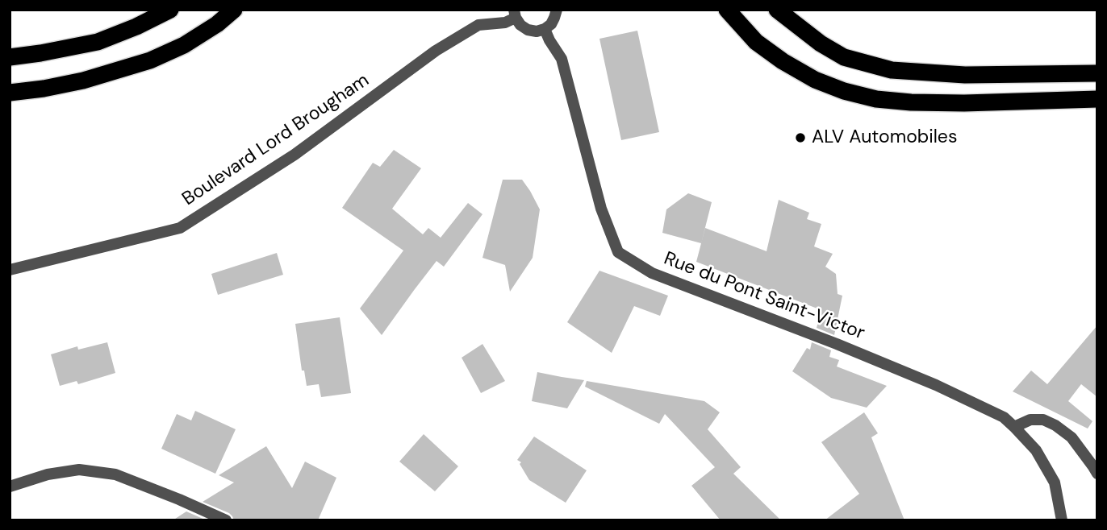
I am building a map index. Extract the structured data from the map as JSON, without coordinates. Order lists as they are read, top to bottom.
{
  "streets": {
    "street": ["Boulevard Lord Brougham", "Rue du Pont Saint-Victor"]
  },
  "places": ["ALV Automobiles"]
}
